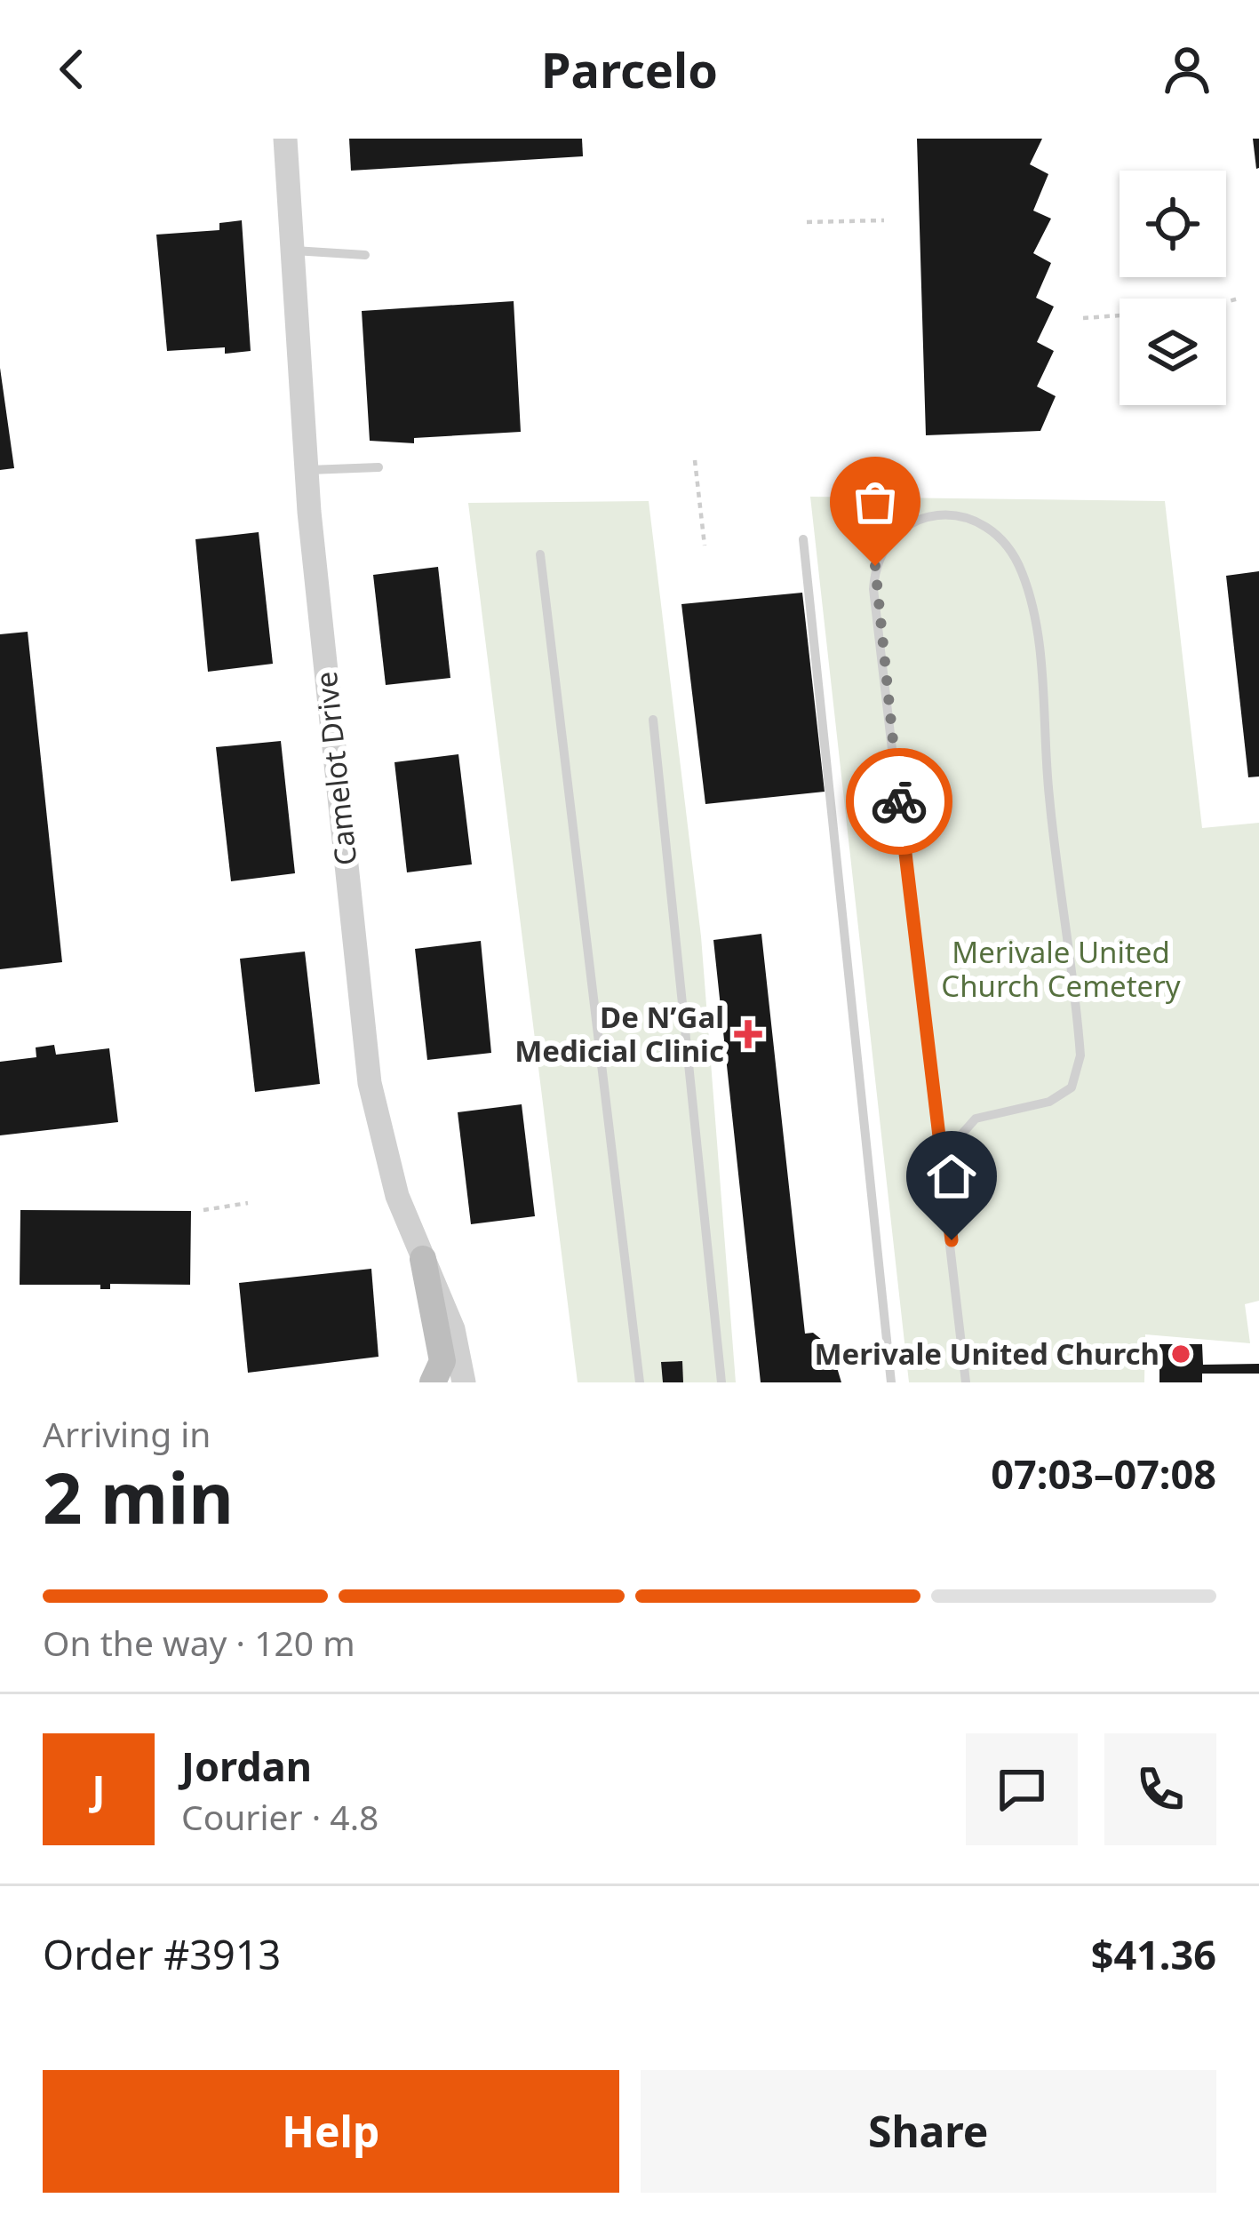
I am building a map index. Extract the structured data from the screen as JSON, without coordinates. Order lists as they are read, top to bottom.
{
  "streets": {
    "street": ["Camelot Drive"]
  },
  "parks": ["Merivale United Church Cemetery"],
  "places": {
    "health": ["De N’Gal Medicial Clinic"],
    "other": ["Merivale United Church"]
  },
  "page": {
    "header": "Parcelo",
    "heading": ["2 min", "Arriving in", "07:03–07:08"],
    "panel": [
      "Jordan",
      "Courier · 4.8",
      "Order #3913",
      "$41.36"
    ],
    "bar": "On the way · 120 m",
    "round": "J",
    "buttons": ["Help", "Share"]
  }
}
